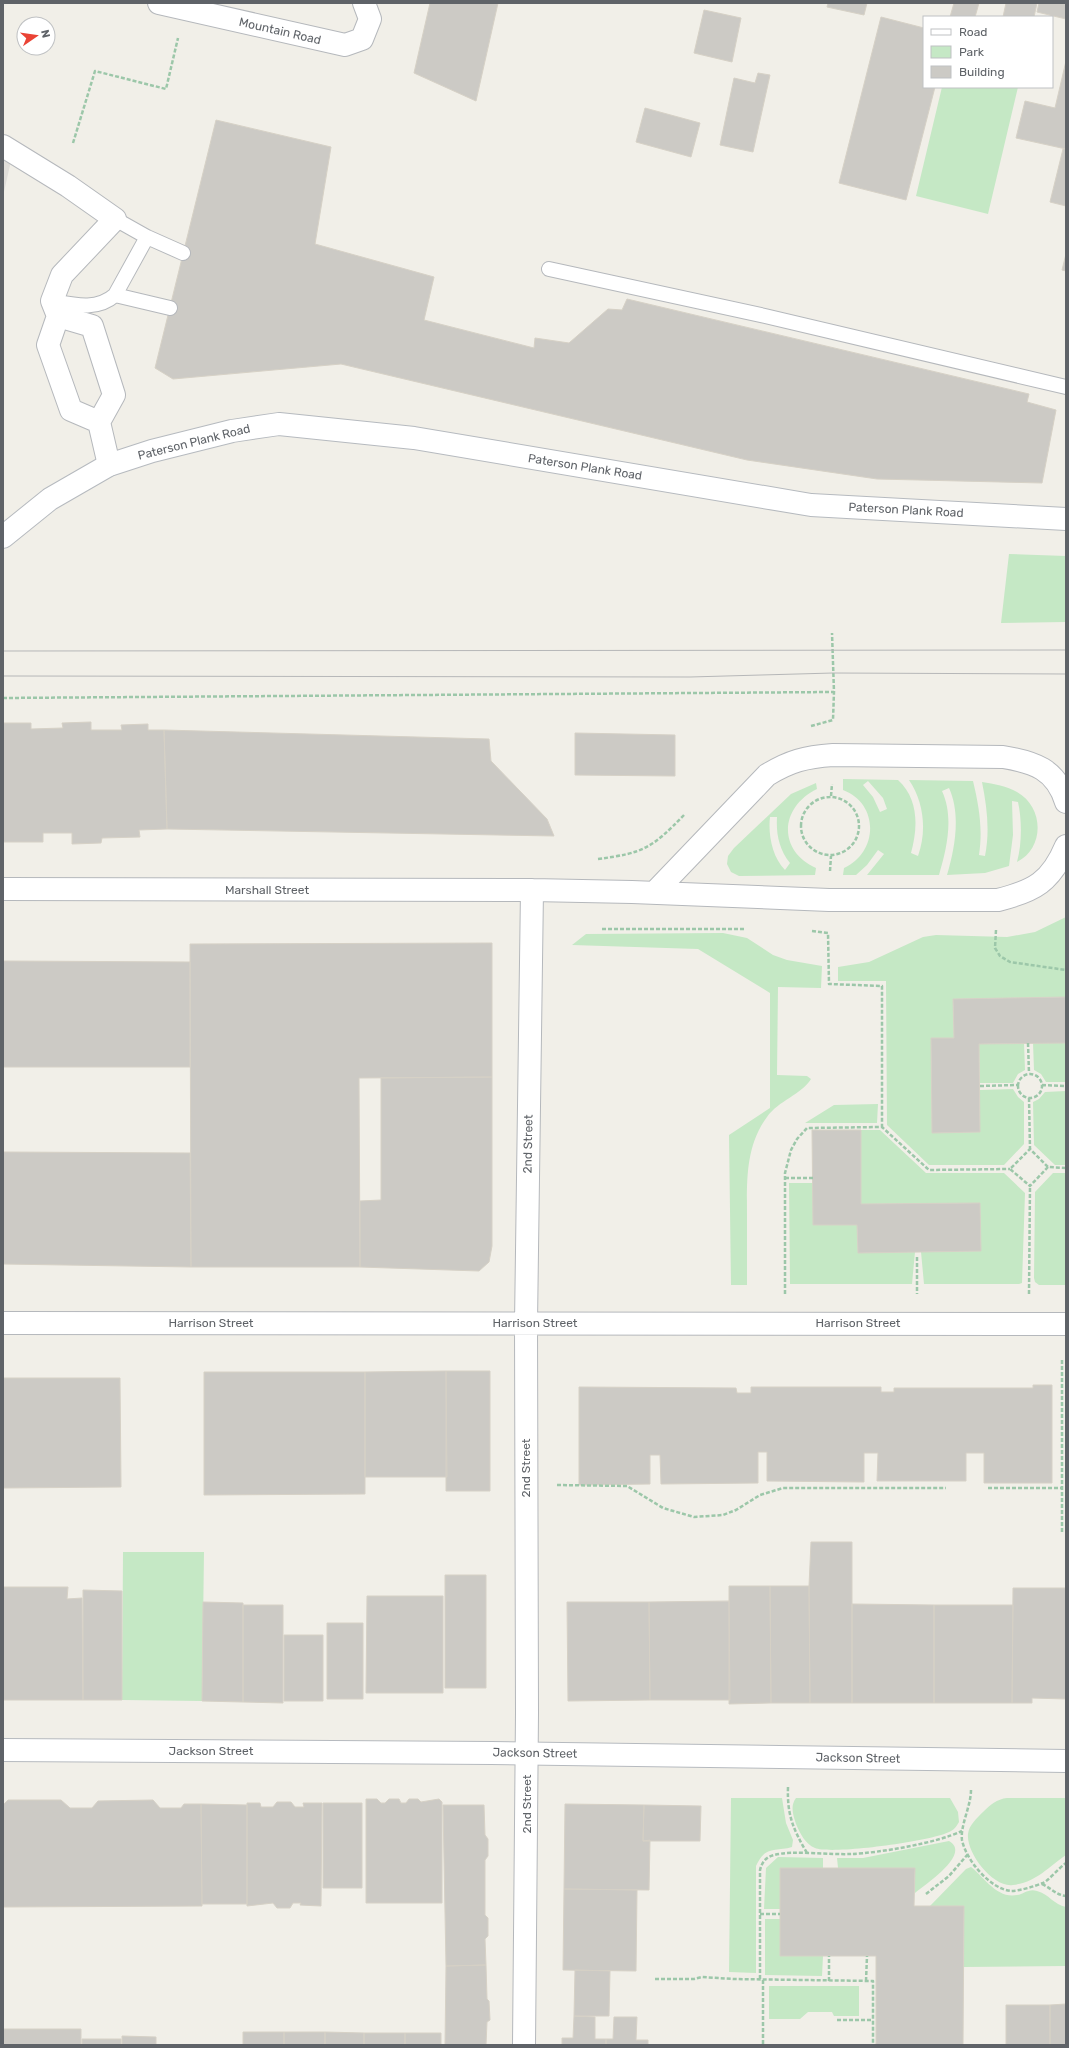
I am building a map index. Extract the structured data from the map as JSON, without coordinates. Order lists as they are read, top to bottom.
{
  "streets": {
    "street": [
      "Mountain Road",
      "Paterson Plank Road",
      "Marshall Street",
      "2nd Street",
      "Harrison Street",
      "Jackson Street"
    ]
  },
  "crossings": [
    ["Marshall Street", "2nd Street"],
    ["2nd Street", "Harrison Street"],
    ["2nd Street", "Jackson Street"]
  ],
  "legend": ["Road", "Park", "Building"],
  "north": "right"
}
